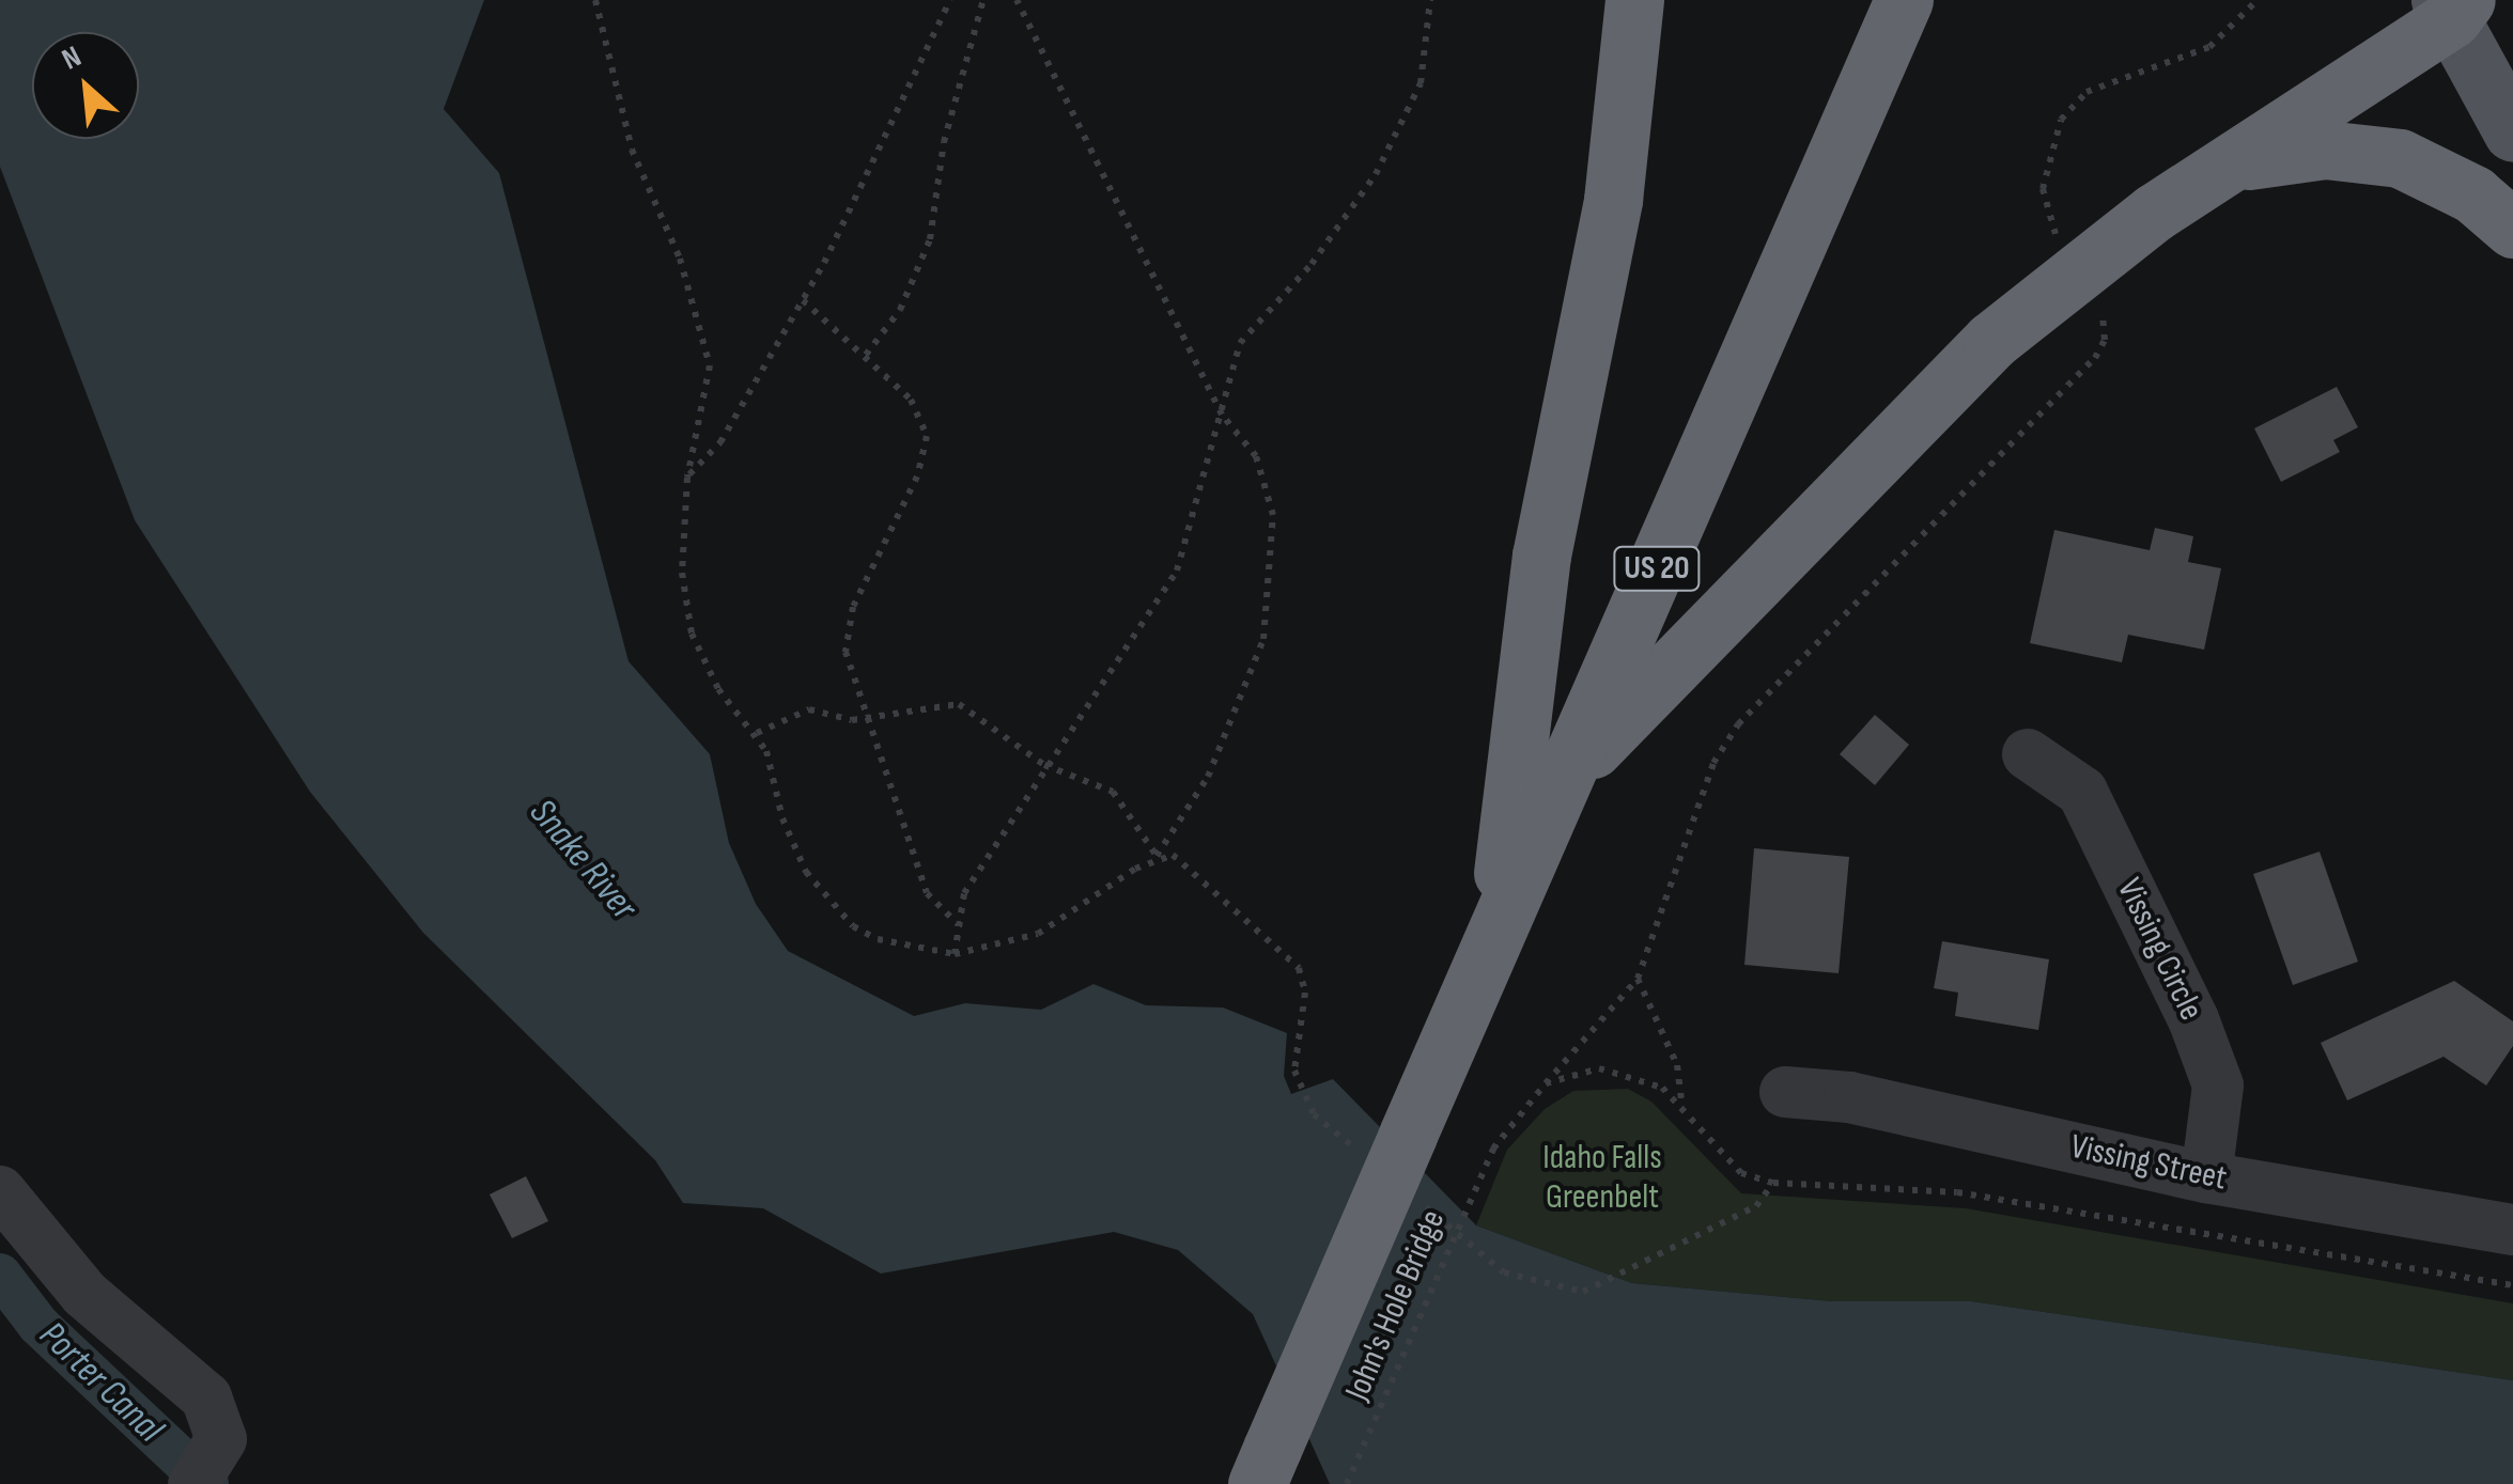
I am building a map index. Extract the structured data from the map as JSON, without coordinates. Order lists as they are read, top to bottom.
{
  "streets": {
    "highway": ["US 20"],
    "street": ["Vissing Circle", "Vissing Street"],
    "path": ["John's Hole Bridge"]
  },
  "crossings": [
    ["Vissing Circle", "Vissing Street"]
  ],
  "water": ["Snake River", "Porter Canal"],
  "parks": ["Idaho Falls Greenbelt"],
  "north": "top left"
}
